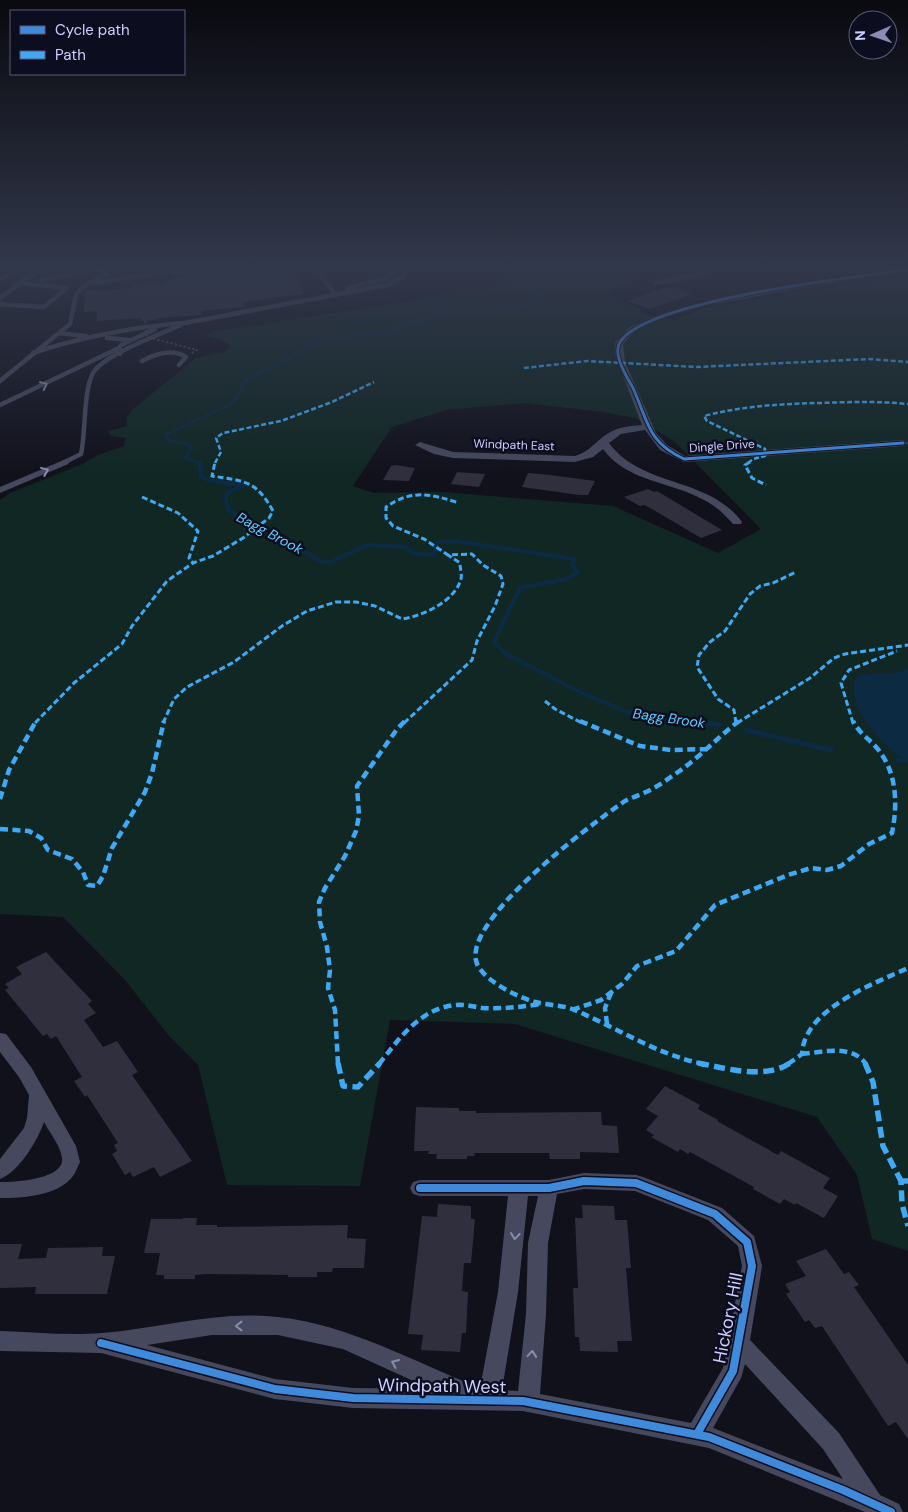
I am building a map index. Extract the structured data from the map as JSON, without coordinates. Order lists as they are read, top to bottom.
{
  "streets": {
    "street": [
      "Windpath East",
      "Dingle Drive",
      "Hickory Hill",
      "Windpath West"
    ]
  },
  "crossings": [
    ["Windpath East", "Dingle Drive"],
    ["Hickory Hill", "Windpath West"]
  ],
  "water": ["Bagg Brook"],
  "legend": ["Cycle path", "Path"],
  "north": "left"
}
